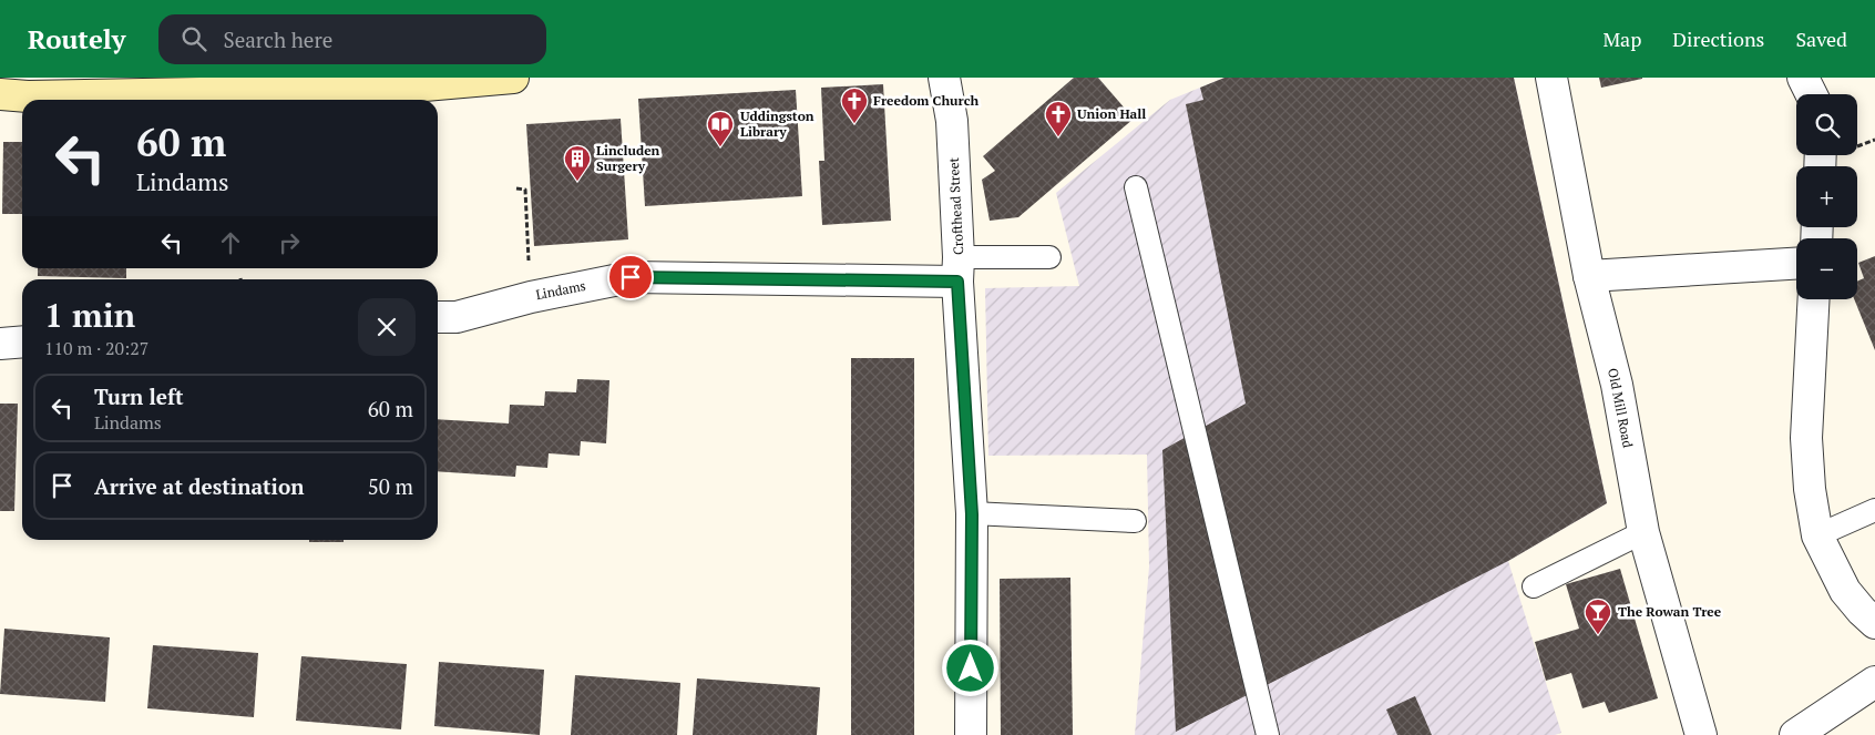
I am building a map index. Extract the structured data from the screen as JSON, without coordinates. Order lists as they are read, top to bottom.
{
  "streets": {
    "street": ["Crofthead Street", "Lindams", "Old Mill Road"]
  },
  "crossings": [
    ["Crofthead Street", "Lindams"]
  ],
  "places": {
    "church": ["Freedom Church", "Union Hall"],
    "library": ["Uddingston Library"],
    "building": ["Lincluden Surgery"],
    "bar": ["The Rowan Tree"]
  },
  "page": {
    "header": "Routely",
    "search": "Search here",
    "nav": ["Map", "Directions", "Saved"],
    "map_buttons": ["+", "−"],
    "turn": ["60 m", "Lindams"],
    "heading": ["1 min", "110 m · 20:27"],
    "list": [
      {
        "name": "Turn left",
        "note": "Lindams",
        "value": "60 m"
      },
      {
        "name": "Arrive at destination",
        "value": "50 m"
      }
    ]
  }
}
